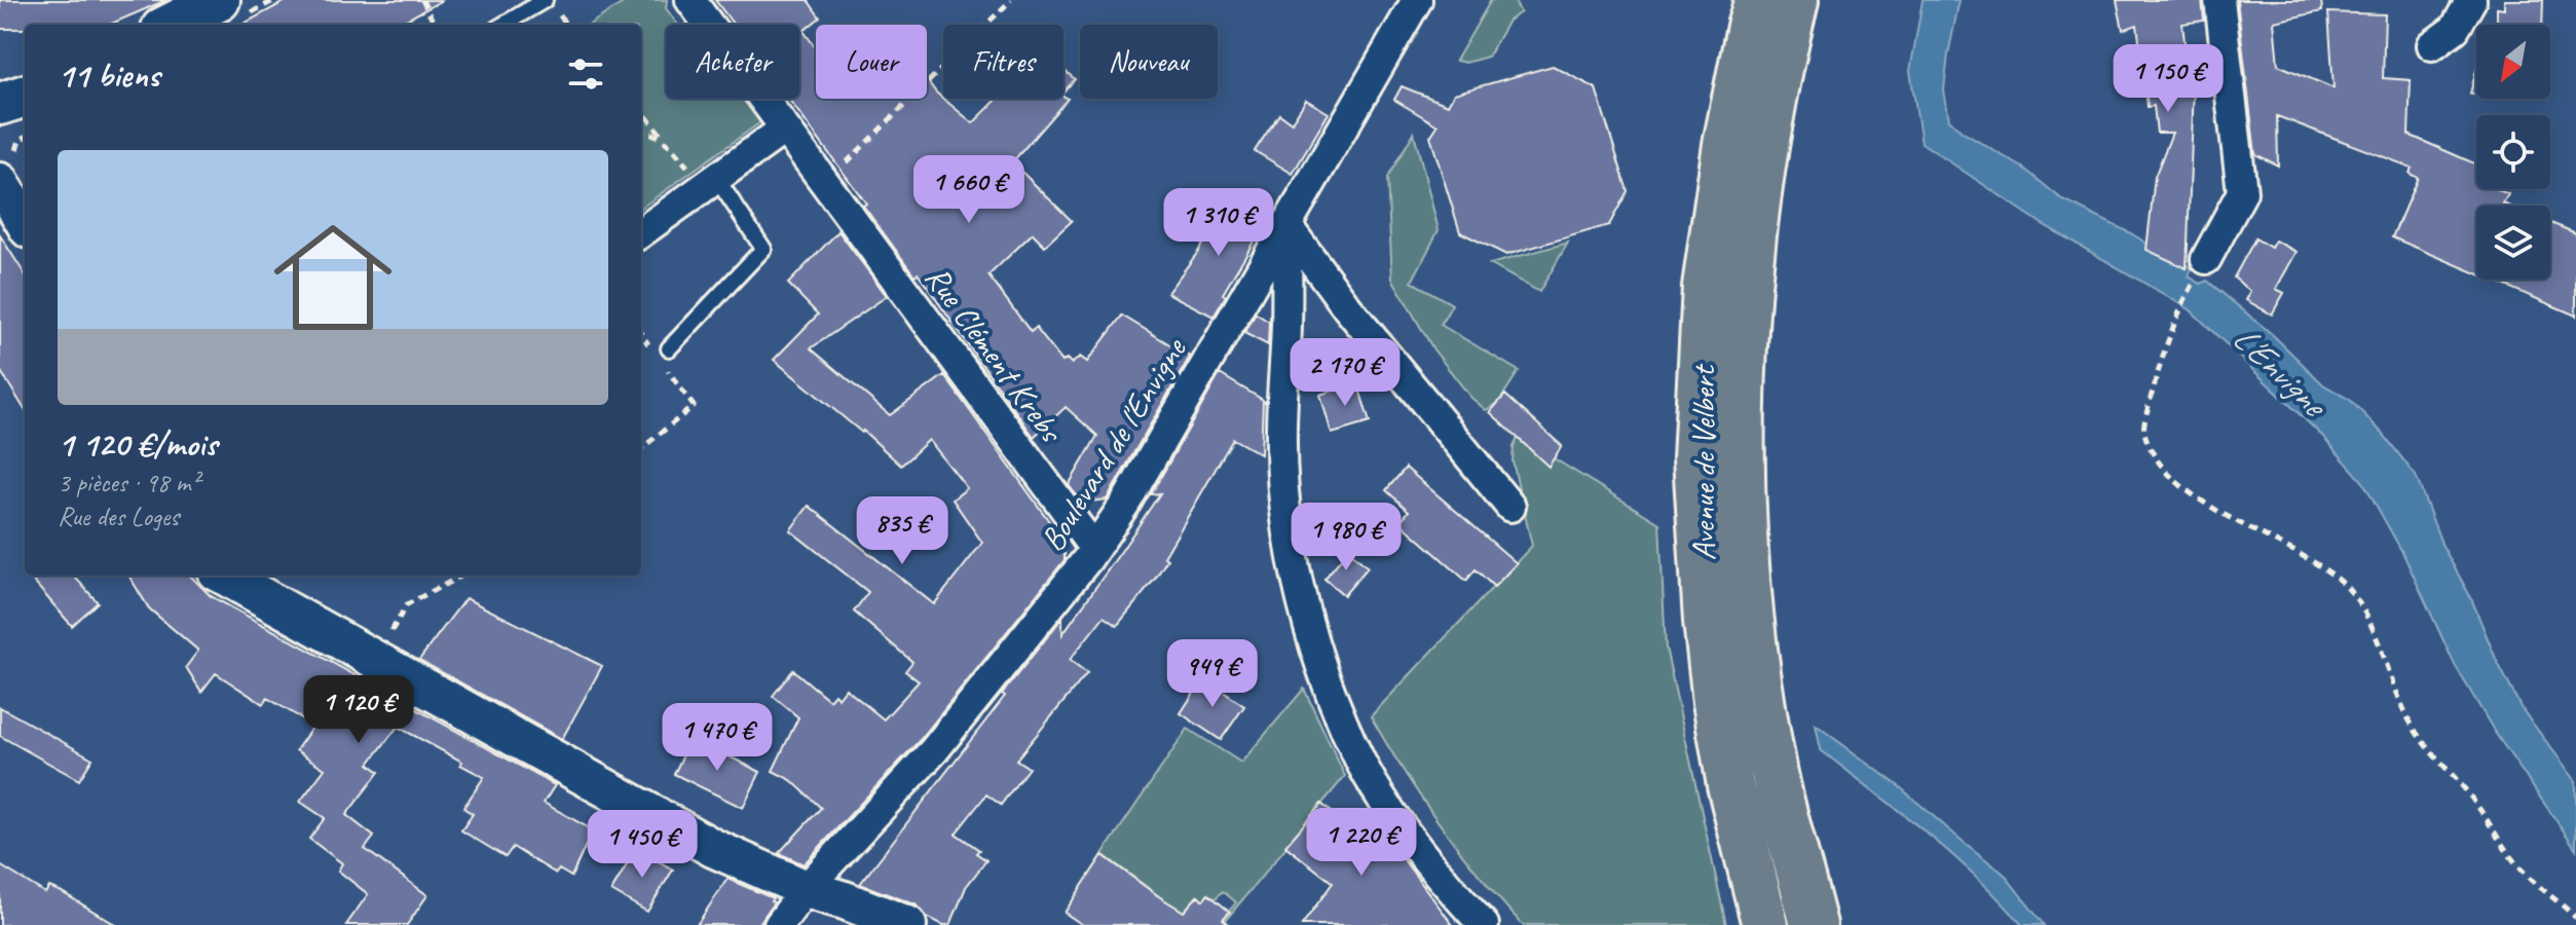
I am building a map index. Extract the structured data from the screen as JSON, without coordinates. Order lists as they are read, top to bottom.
{
  "streets": {
    "main road": ["Avenue de Velbert"],
    "street": ["Rue Clément Krebs", "Boulevard de l'Envigne"]
  },
  "crossings": [
    ["Rue Clément Krebs", "Boulevard de l'Envigne"]
  ],
  "water": ["L'Envigne"],
  "north": "bottom left",
  "page": {
    "chip": [
      "Acheter",
      "Louer",
      "Filtres",
      "Nouveau"
    ],
    "heading": "11 biens",
    "price": [
      "1 150 €",
      "1 660 €",
      "1 310 €",
      "2 170 €",
      "835 €",
      "1 980 €",
      "949 €",
      "1 120 €",
      "1 470 €",
      "1 220 €",
      "1 450 €"
    ],
    "list": [
      {
        "name": "1 120 €/mois",
        "note": "3 pièces · 98 m² · Rue des Loges"
      }
    ]
  }
}
